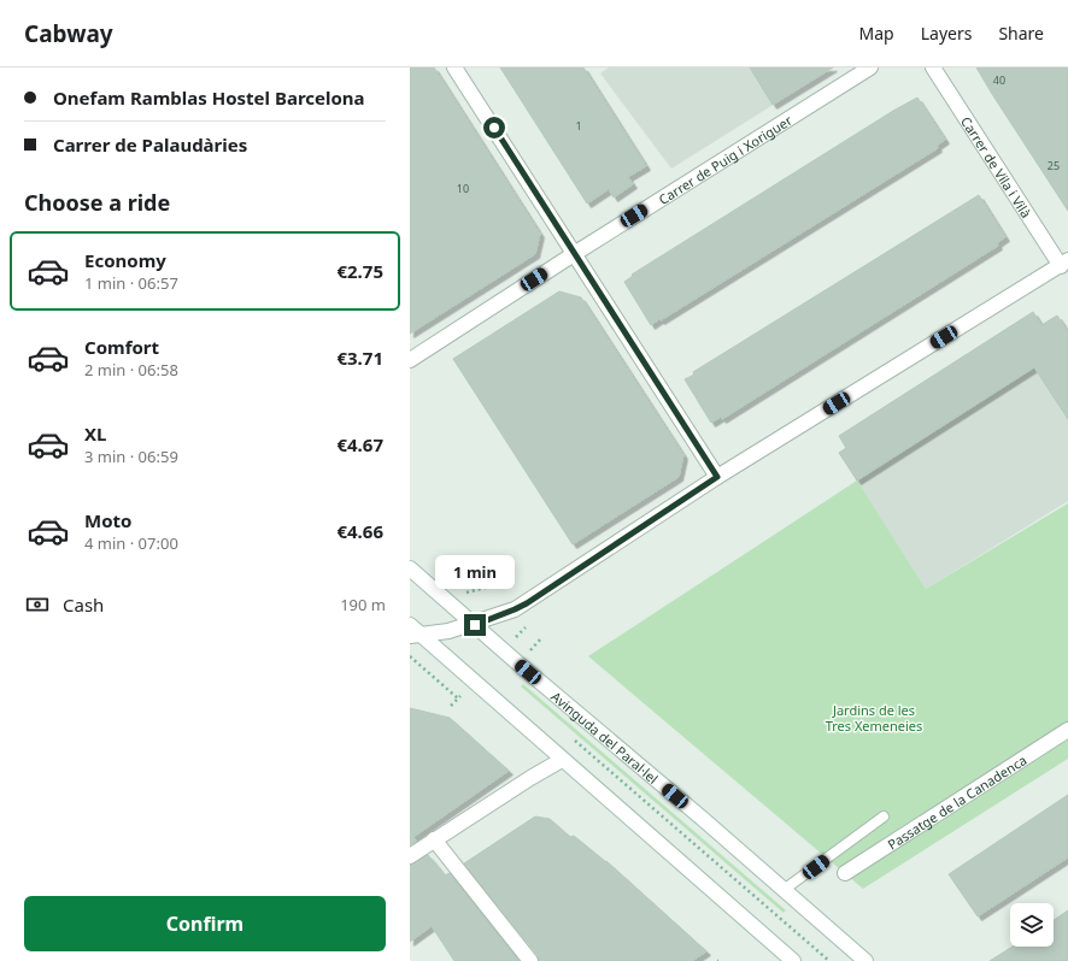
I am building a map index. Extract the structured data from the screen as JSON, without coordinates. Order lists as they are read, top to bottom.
{
  "streets": {
    "street": [
      "Carrer de Puig i Xoriguer",
      "Carrer de Vila i Vilà",
      "Avinguda del Paral·lel",
      "Passatge de la Canadenca"
    ]
  },
  "parks": ["Jardins de les Tres Xemeneies"],
  "house_numbers": [
    "40",
    "1",
    "25",
    "10"
  ],
  "page": {
    "header": "Cabway",
    "nav": ["Map", "Layers", "Share"],
    "banner": ["Onefam Ramblas Hostel Barcelona", "Carrer de Palaudàries"],
    "heading": "Choose a ride",
    "list": [
      {
        "name": "Economy",
        "note": "1 min · 06:57",
        "value": "€2.75"
      },
      {
        "name": "Comfort",
        "note": "2 min · 06:58",
        "value": "€3.71"
      },
      {
        "name": "XL",
        "note": "3 min · 06:59",
        "value": "€4.67"
      },
      {
        "name": "Moto",
        "note": "4 min · 07:00",
        "value": "€4.66"
      }
    ],
    "bubble": "1 min",
    "pay": ["Cash", "190 m"],
    "buttons": "Confirm"
  }
}
